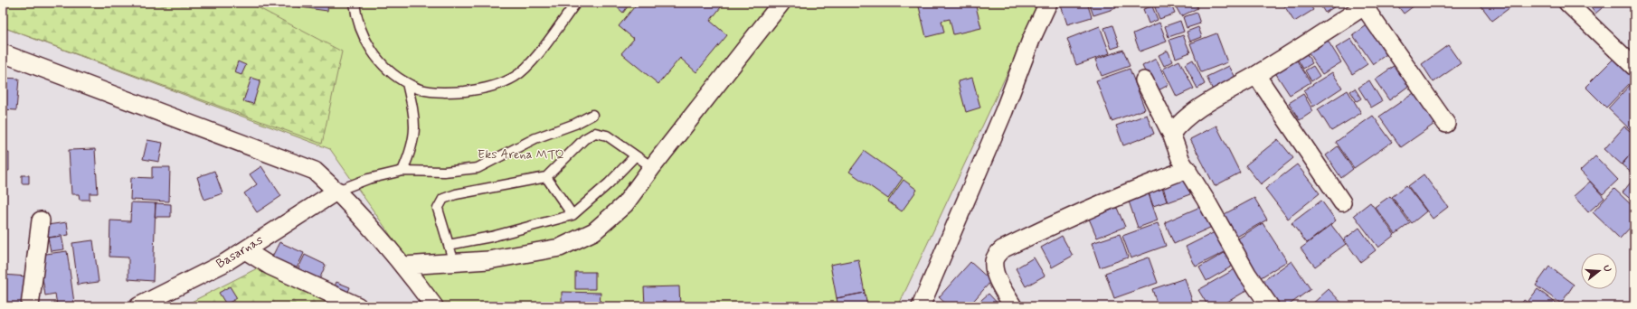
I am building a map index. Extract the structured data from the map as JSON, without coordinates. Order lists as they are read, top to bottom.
{
  "streets": {
    "street": ["Basarnas"]
  },
  "parks": ["Eks Arena MTQ"],
  "north": "right"
}
